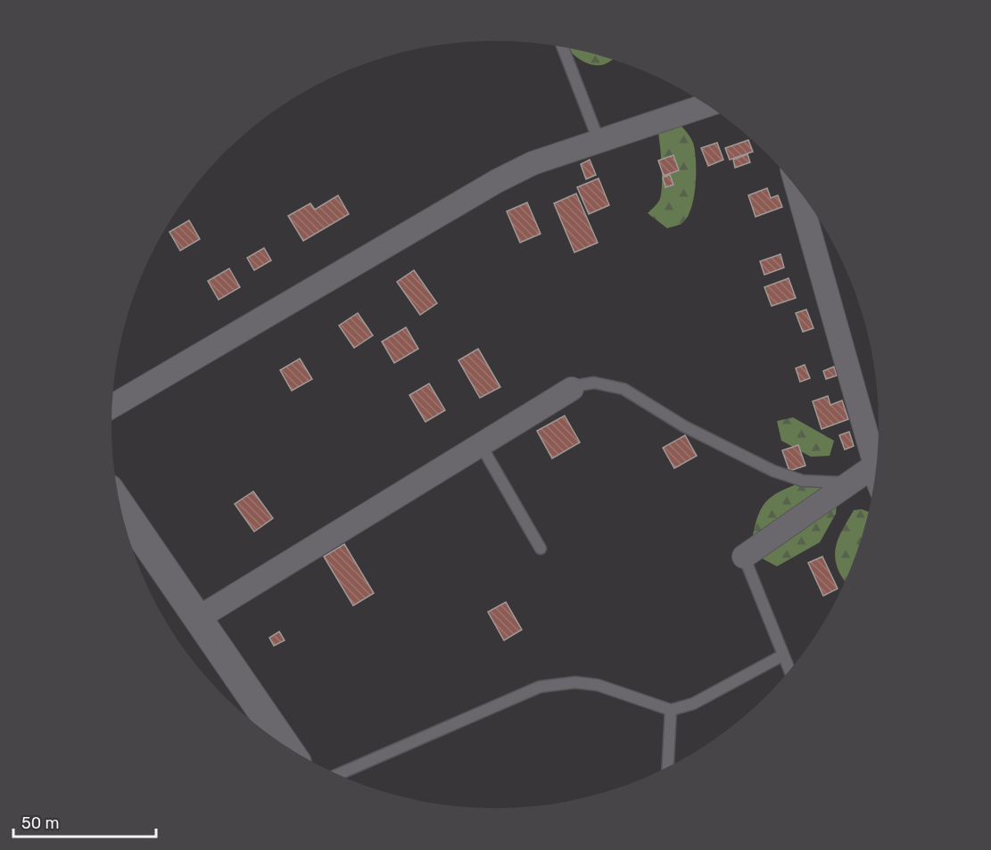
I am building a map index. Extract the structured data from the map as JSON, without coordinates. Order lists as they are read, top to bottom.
{
  "scale_bar": "50 m"
}
